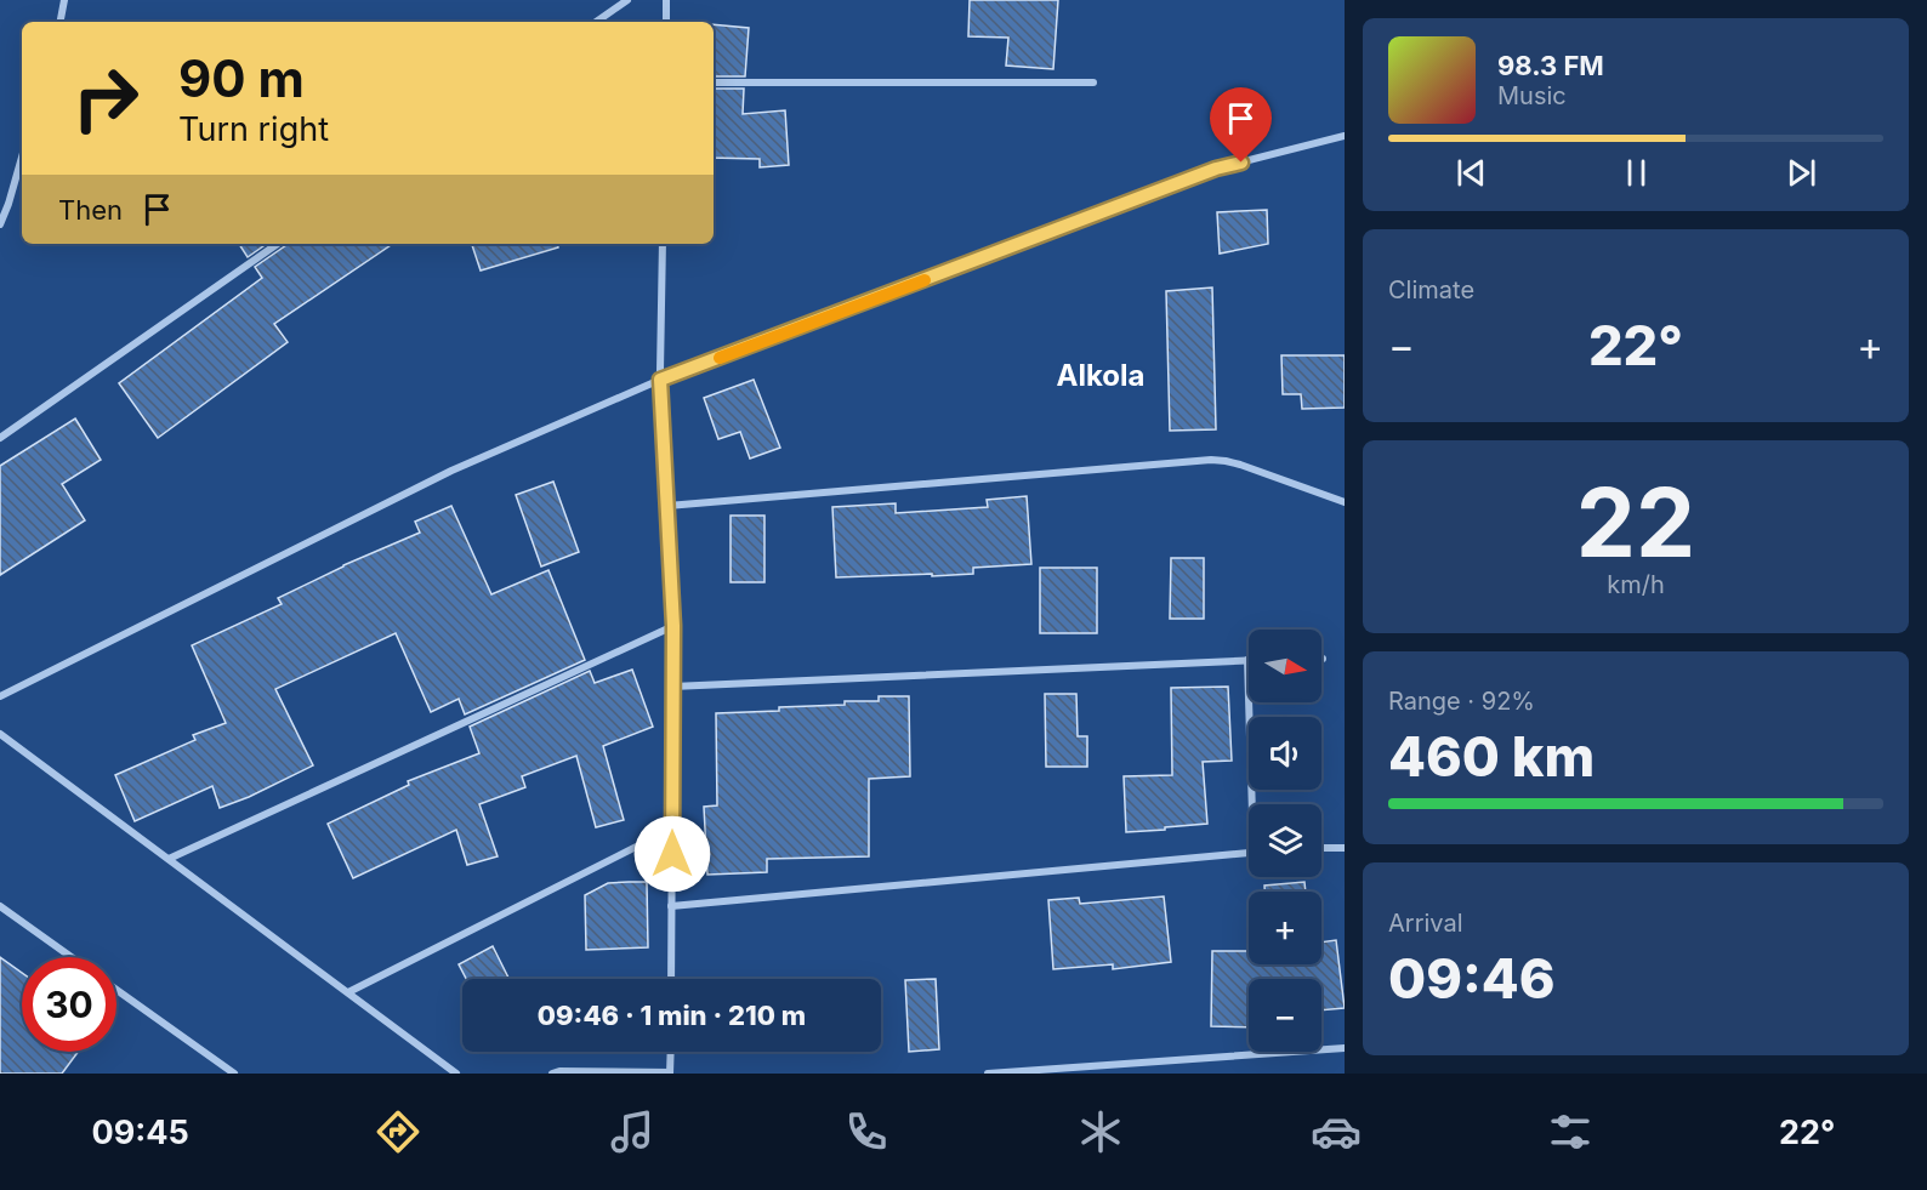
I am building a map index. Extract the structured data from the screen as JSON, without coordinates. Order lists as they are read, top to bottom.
{
  "districts": ["Alkola"],
  "north": "right",
  "page": {
    "turn": ["90 m", "Turn right"],
    "song": ["98.3 FM", "Music"],
    "then": "Then",
    "tile": [
      "Climate",
      ["22", "km/h"],
      ["Range · 92%", "460 km"],
      ["Arrival", "09:46"]
    ],
    "heat": ["−", "22°", "+"],
    "map_buttons": ["+", "−"],
    "limit": "30",
    "trip": "09:46 · 1 min · 210 m",
    "tabs": ["09:45", "22°"]
  }
}
